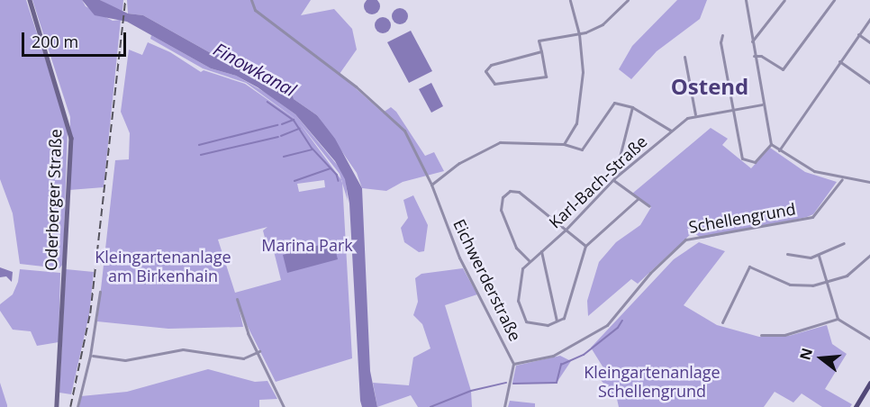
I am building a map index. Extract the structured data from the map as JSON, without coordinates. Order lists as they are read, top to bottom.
{
  "streets": {
    "main road": ["Oderberger Straße"],
    "street": ["Karl-Bach-Straße", "Schellengrund", "Eichwerderstraße"]
  },
  "crossings": [
    ["Schellengrund", "Eichwerderstraße"]
  ],
  "districts": ["Ostend"],
  "water": ["Finowkanal"],
  "parks": ["Marina Park", "Kleingartenanlage am Birkenhain", "Kleingartenanlage Schellengrund"],
  "scale_bar": "200 m",
  "north": "left"
}
